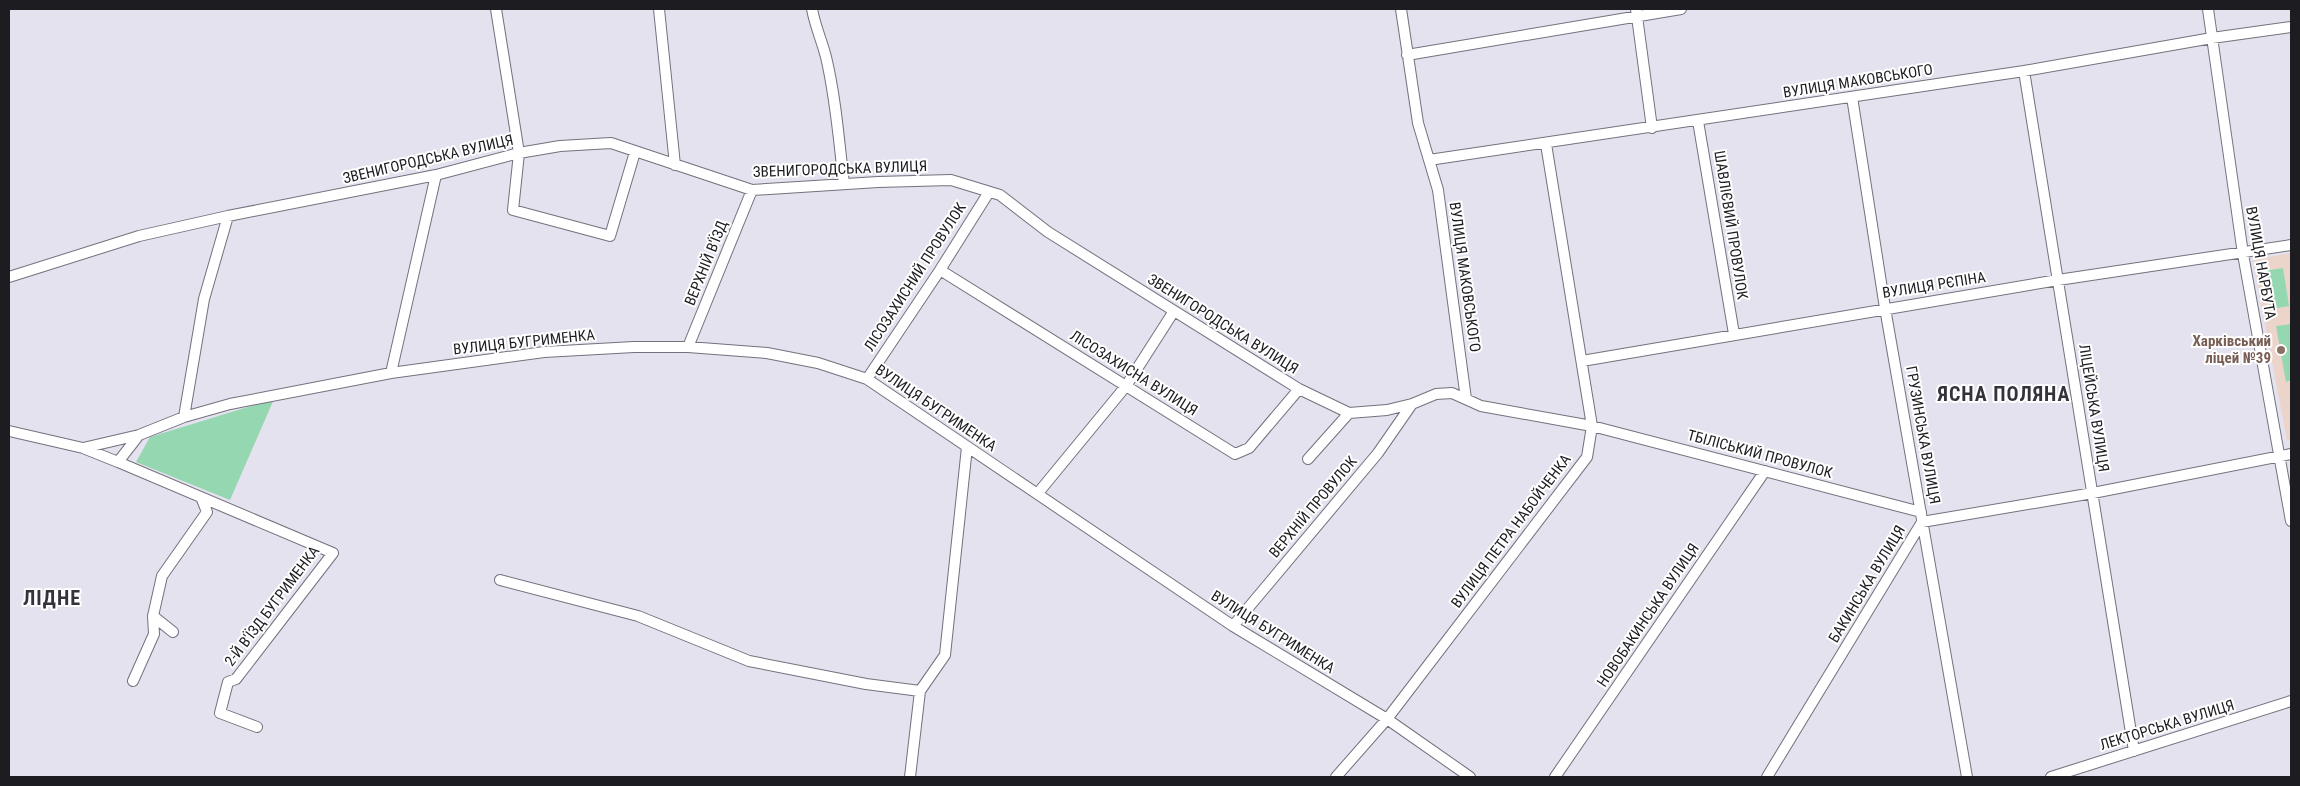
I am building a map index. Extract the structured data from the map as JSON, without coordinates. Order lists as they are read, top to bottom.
{
  "streets": {
    "street": [
      "ВУЛИЦЯ МАКОВСЬКОГО",
      "ЗВЕНИГОРОДСЬКА ВУЛИЦЯ",
      "ШАВЛІЄВИЙ ПРОВУЛОК",
      "ВЕРХНІЙ В'ЇЗД",
      "ВУЛИЦЯ НАРБУТА",
      "ЛІСОЗАХИСНИЙ ПРОВУЛОК",
      "ВУЛИЦЯ РЄПІНА",
      "ВУЛИЦЯ БУГРИМЕНКА",
      "ЛІСОЗАХИСНА ВУЛИЦЯ",
      "ЛІЦЕЙСЬКА ВУЛИЦЯ",
      "ГРУЗИНСЬКА ВУЛИЦЯ",
      "ТБІЛІСЬКИЙ ПРОВУЛОК",
      "ВЕРХНІЙ ПРОВУЛОК",
      "ВУЛИЦЯ ПЕТРА НАБОЙЧЕНКА",
      "БАКИНСЬКА ВУЛИЦЯ",
      "2-Й В'ЇЗД БУГРИМЕНКА",
      "НОВОБАКИНСЬКА ВУЛИЦЯ",
      "ЛЕКТОРСЬКА ВУЛИЦЯ"
    ]
  },
  "crossings": [
    ["ВУЛИЦЯ МАКОВСЬКОГО", "ШАВЛІЄВИЙ ПРОВУЛОК"],
    ["ВУЛИЦЯ МАКОВСЬКОГО", "ВУЛИЦЯ НАРБУТА"],
    ["ВУЛИЦЯ МАКОВСЬКОГО", "ЛІЦЕЙСЬКА ВУЛИЦЯ"],
    ["ВУЛИЦЯ МАКОВСЬКОГО", "ГРУЗИНСЬКА ВУЛИЦЯ"],
    ["ВУЛИЦЯ МАКОВСЬКОГО", "ВУЛИЦЯ ПЕТРА НАБОЙЧЕНКА"],
    ["ЗВЕНИГОРОДСЬКА ВУЛИЦЯ", "ВЕРХНІЙ В'ЇЗД"],
    ["ЗВЕНИГОРОДСЬКА ВУЛИЦЯ", "ЛІСОЗАХИСНИЙ ПРОВУЛОК"],
    ["ЗВЕНИГОРОДСЬКА ВУЛИЦЯ", "ЛІСОЗАХИСНА ВУЛИЦЯ"],
    ["ШАВЛІЄВИЙ ПРОВУЛОК", "ВУЛИЦЯ РЄПІНА"],
    ["ВЕРХНІЙ В'ЇЗД", "ВУЛИЦЯ БУГРИМЕНКА"],
    ["ВУЛИЦЯ НАРБУТА", "ВУЛИЦЯ РЄПІНА"],
    ["ВУЛИЦЯ НАРБУТА", "БАКИНСЬКА ВУЛИЦЯ"],
    ["ЛІСОЗАХИСНИЙ ПРОВУЛОК", "ВУЛИЦЯ БУГРИМЕНКА"],
    ["ЛІСОЗАХИСНИЙ ПРОВУЛОК", "ЛІСОЗАХИСНА ВУЛИЦЯ"],
    ["ВУЛИЦЯ РЄПІНА", "ЛІЦЕЙСЬКА ВУЛИЦЯ"],
    ["ВУЛИЦЯ РЄПІНА", "ГРУЗИНСЬКА ВУЛИЦЯ"],
    ["ВУЛИЦЯ РЄПІНА", "ВУЛИЦЯ ПЕТРА НАБОЙЧЕНКА"],
    ["ВУЛИЦЯ БУГРИМЕНКА", "ВЕРХНІЙ ПРОВУЛОК"],
    ["ВУЛИЦЯ БУГРИМЕНКА", "ВУЛИЦЯ ПЕТРА НАБОЙЧЕНКА"],
    ["ЛІЦЕЙСЬКА ВУЛИЦЯ", "БАКИНСЬКА ВУЛИЦЯ"],
    ["ЛІЦЕЙСЬКА ВУЛИЦЯ", "ЛЕКТОРСЬКА ВУЛИЦЯ"],
    ["ГРУЗИНСЬКА ВУЛИЦЯ", "ТБІЛІСЬКИЙ ПРОВУЛОК"],
    ["ГРУЗИНСЬКА ВУЛИЦЯ", "БАКИНСЬКА ВУЛИЦЯ"],
    ["ТБІЛІСЬКИЙ ПРОВУЛОК", "ВУЛИЦЯ ПЕТРА НАБОЙЧЕНКА"],
    ["ТБІЛІСЬКИЙ ПРОВУЛОК", "БАКИНСЬКА ВУЛИЦЯ"],
    ["ТБІЛІСЬКИЙ ПРОВУЛОК", "НОВОБАКИНСЬКА ВУЛИЦЯ"]
  ],
  "districts": ["ЯСНА ПОЛЯНА", "ЛІДНЕ"],
  "places": ["Харківський ліцей №39"]
}
